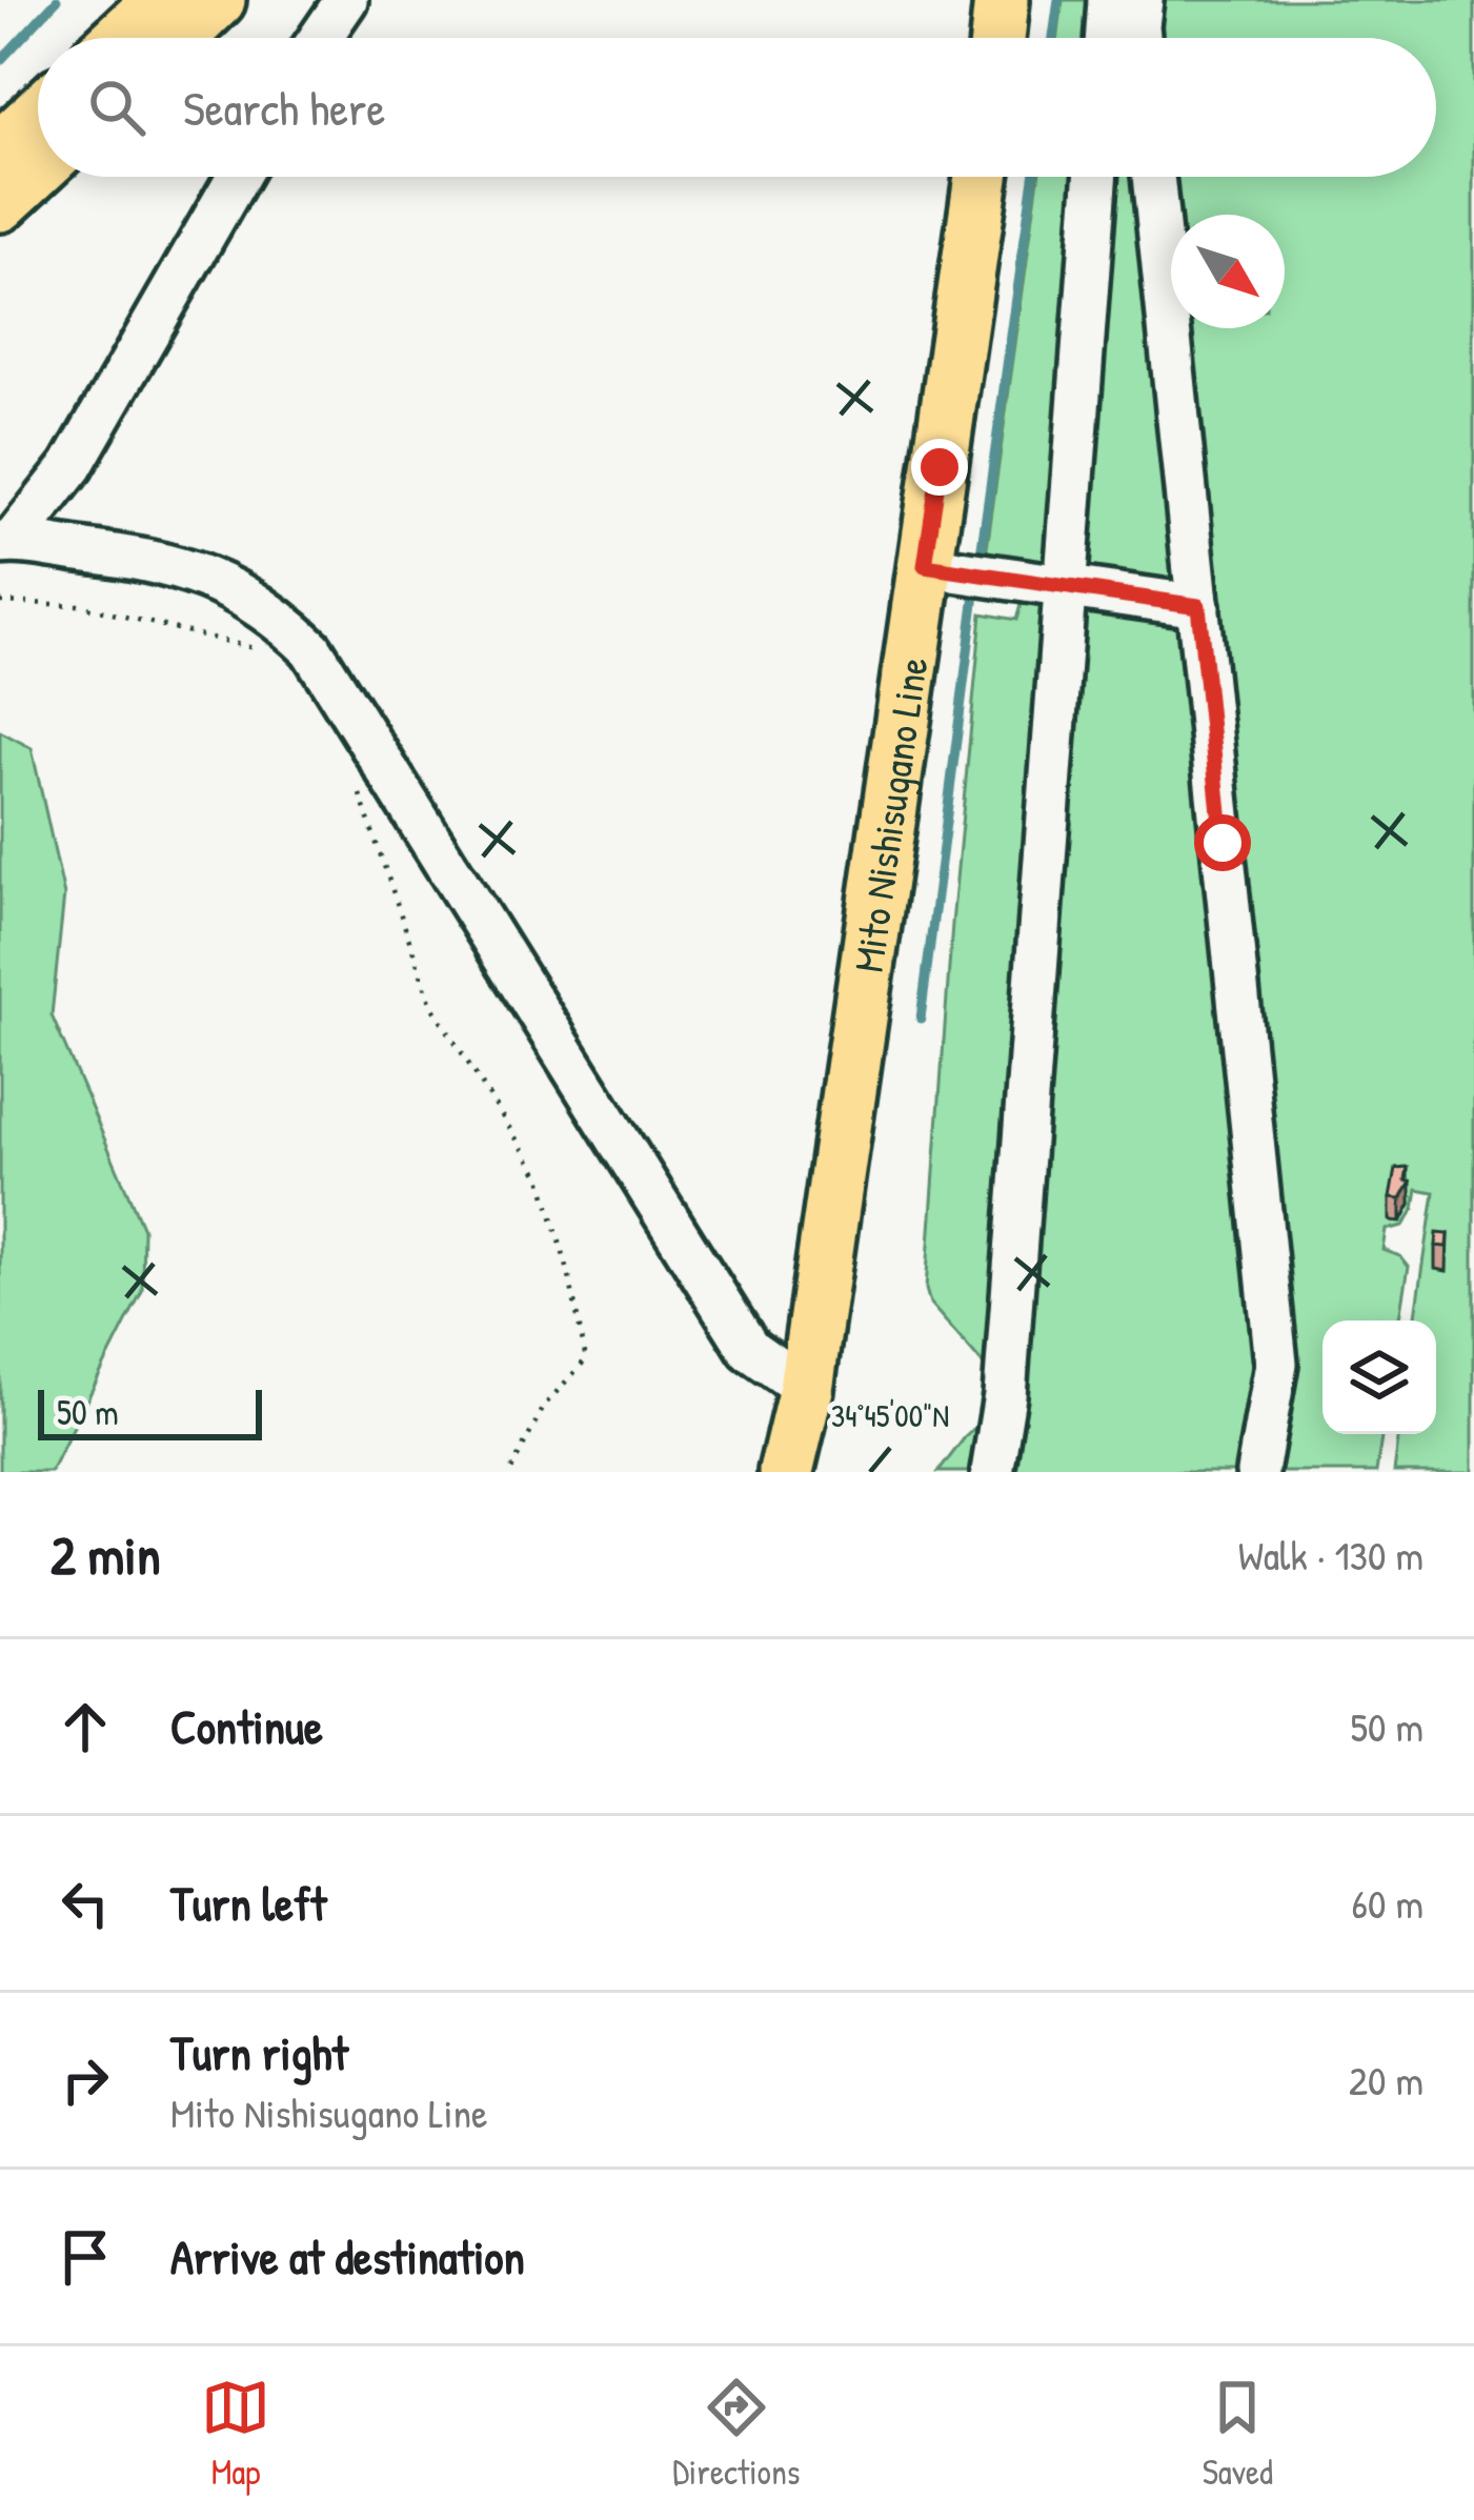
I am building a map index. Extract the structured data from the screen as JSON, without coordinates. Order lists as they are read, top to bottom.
{
  "streets": {
    "main road": ["Mito Nishisugano Line"]
  },
  "scale_bar": "50 m",
  "north": "bottom right",
  "page": {
    "search": "Search here",
    "scale": "50 m",
    "heading": ["2 min", "Walk · 130 m"],
    "list": [
      ["Continue", "50 m"],
      ["Turn left", "60 m"],
      ["Turn right", "Mito Nishisugano Line", "20 m"],
      "Arrive at destination"
    ],
    "nav": ["Map", "Directions", "Saved"]
  },
  "coordinates": ["34°45'00\"N"]
}
